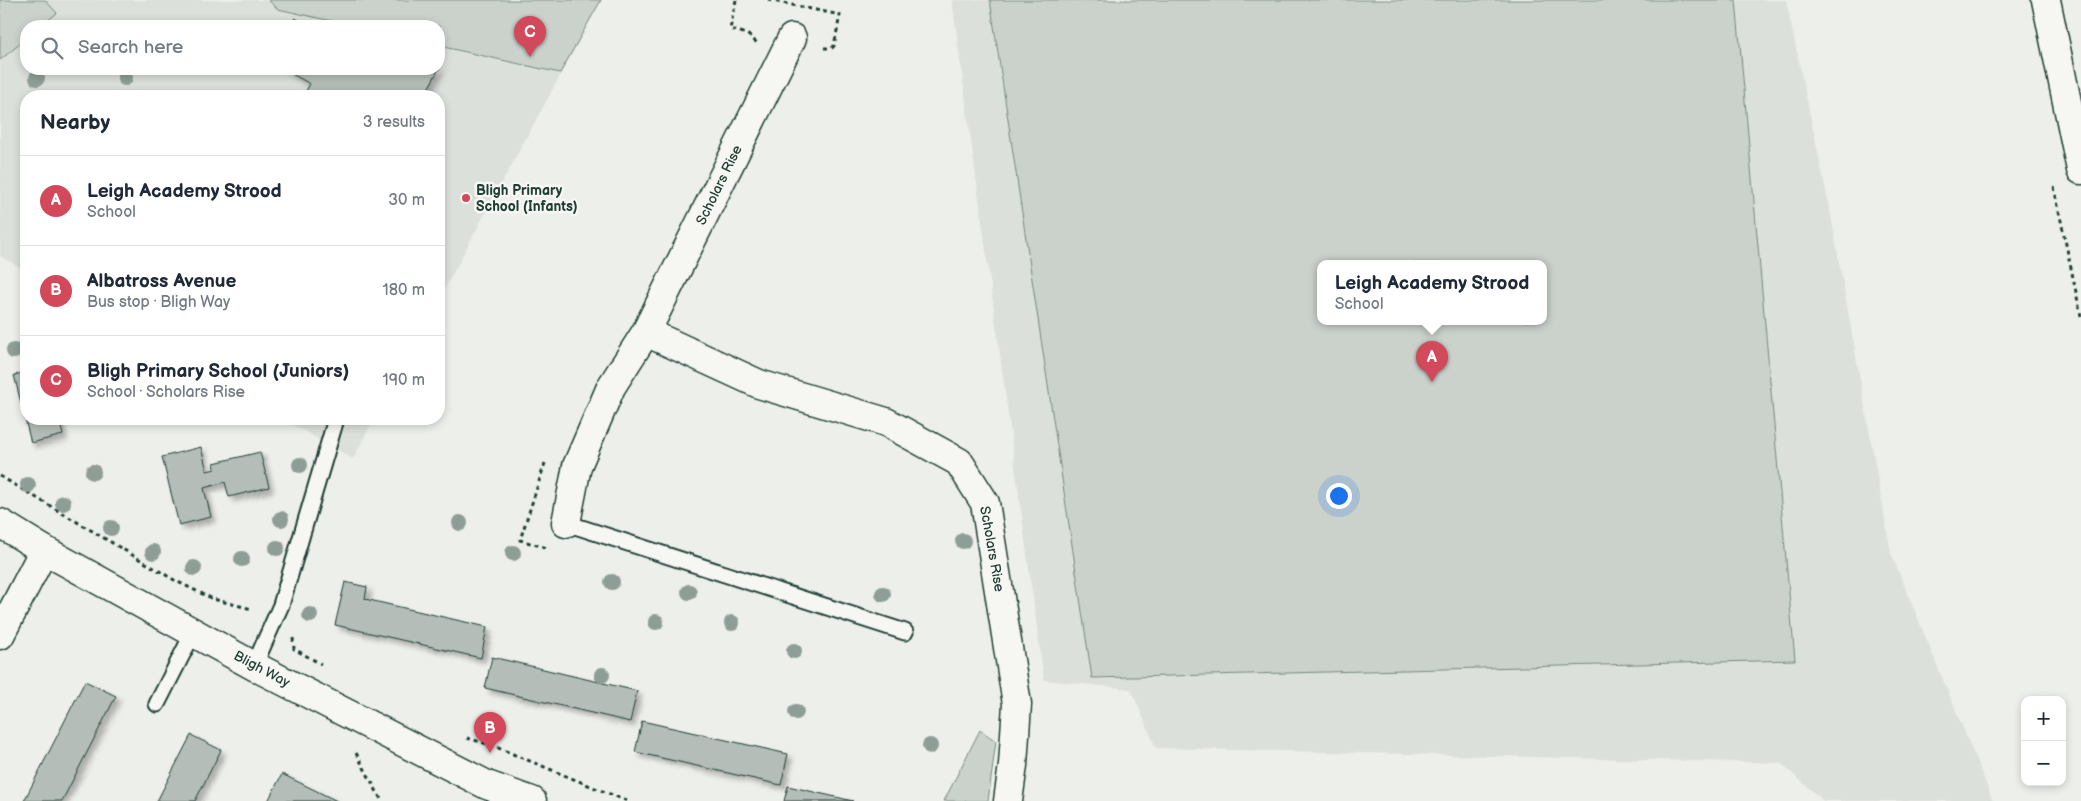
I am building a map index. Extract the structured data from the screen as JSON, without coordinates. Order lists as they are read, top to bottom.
{
  "streets": {
    "street": ["Scholars Rise", "Bligh Way"]
  },
  "places": ["Bligh Primary School (Infants)"],
  "page": {
    "pins": ["C", "A", "B"],
    "search": "Search here",
    "heading": ["Nearby", "3 results"],
    "list": [
      {
        "mark": "A",
        "name": "Leigh Academy Strood",
        "note": "School",
        "value": "30 m"
      },
      {
        "mark": "B",
        "name": "Albatross Avenue",
        "note": "Bus stop · Bligh Way",
        "value": "180 m"
      },
      {
        "mark": "C",
        "name": "Bligh Primary School (Juniors)",
        "note": "School · Scholars Rise",
        "value": "190 m"
      }
    ],
    "popup": ["Leigh Academy Strood", "School"],
    "map_buttons": ["+", "−"]
  }
}
